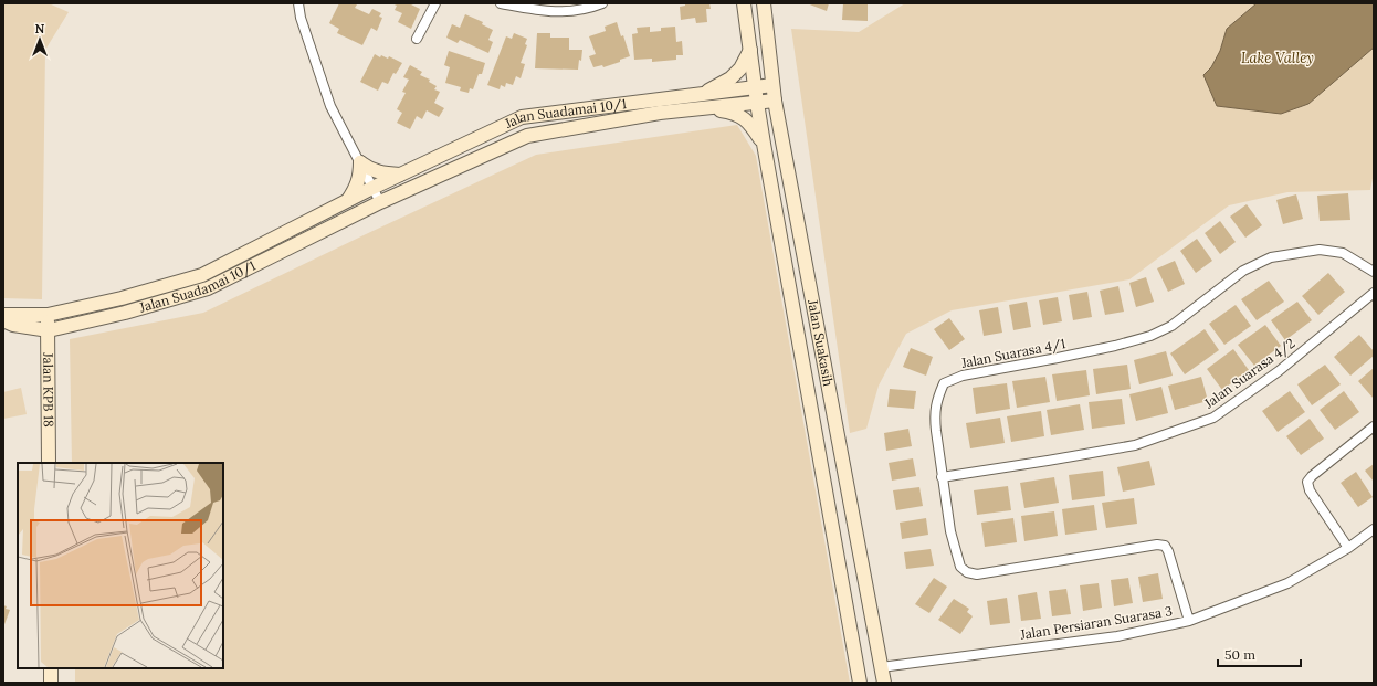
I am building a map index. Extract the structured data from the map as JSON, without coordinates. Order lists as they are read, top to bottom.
{
  "streets": {
    "street": [
      "Jalan Suadamai 10/1",
      "Jalan Suakasih",
      "Jalan Suarasa 4/1",
      "Jalan Suarasa 4/2",
      "Jalan KPB 18",
      "Jalan Persiaran Suarasa 3"
    ]
  },
  "crossings": [
    ["Jalan Suadamai 10/1", "Jalan Suakasih"],
    ["Jalan Suadamai 10/1", "Jalan KPB 18"],
    ["Jalan Suakasih", "Jalan Persiaran Suarasa 3"],
    ["Jalan Suarasa 4/1", "Jalan Suarasa 4/2"],
    ["Jalan Suarasa 4/1", "Jalan Persiaran Suarasa 3"]
  ],
  "water": ["Lake Valley"],
  "scale_bar": "50 m",
  "north": "top"
}
